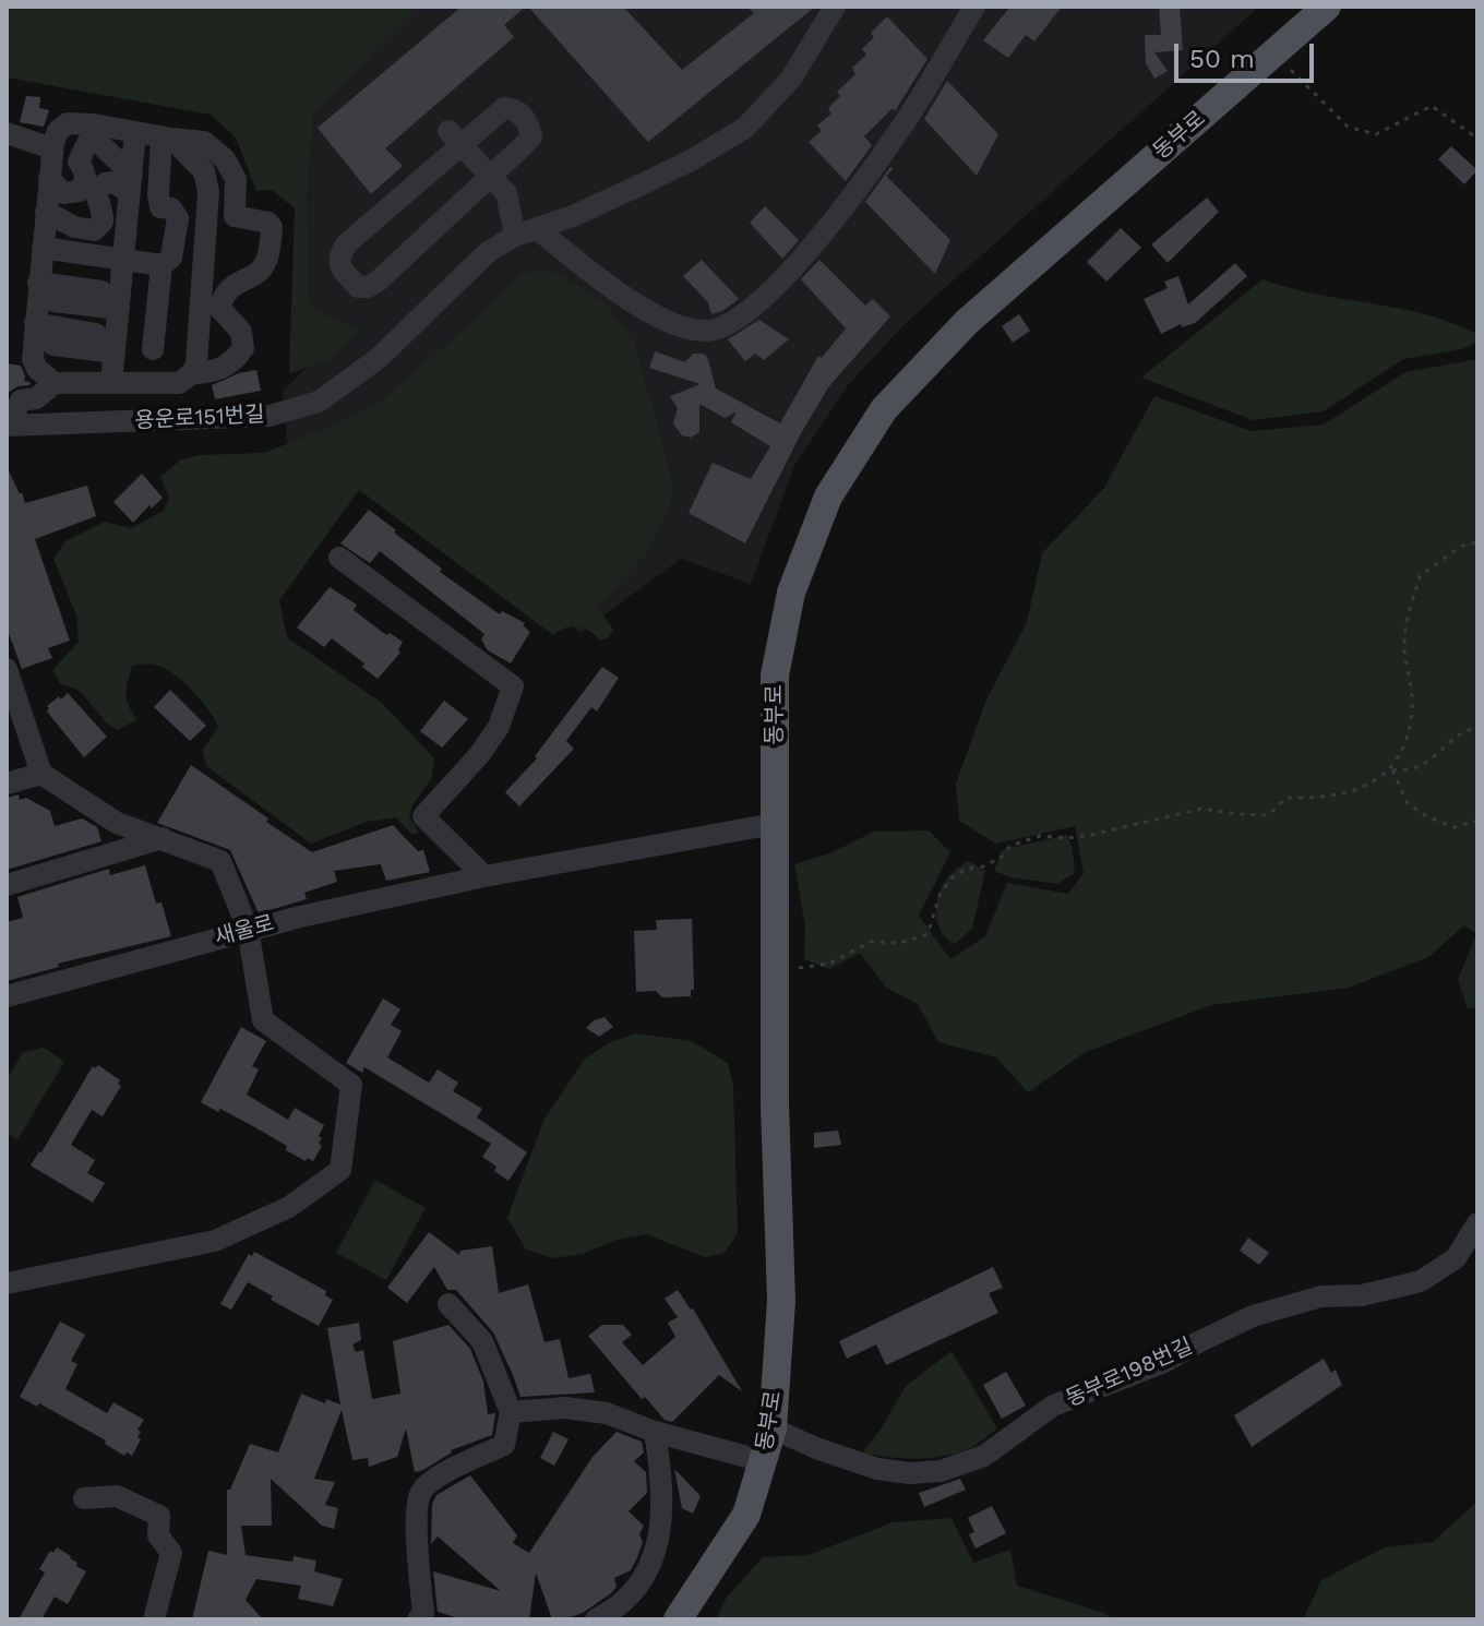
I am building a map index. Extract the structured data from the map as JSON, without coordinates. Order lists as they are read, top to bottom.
{
  "streets": {
    "main road": ["동부로"],
    "street": ["용운로151번길", "새울로", "동부로198번길"]
  },
  "crossings": [
    ["동부로", "새울로"],
    ["동부로", "동부로198번길"]
  ],
  "scale_bar": "50 m"
}
